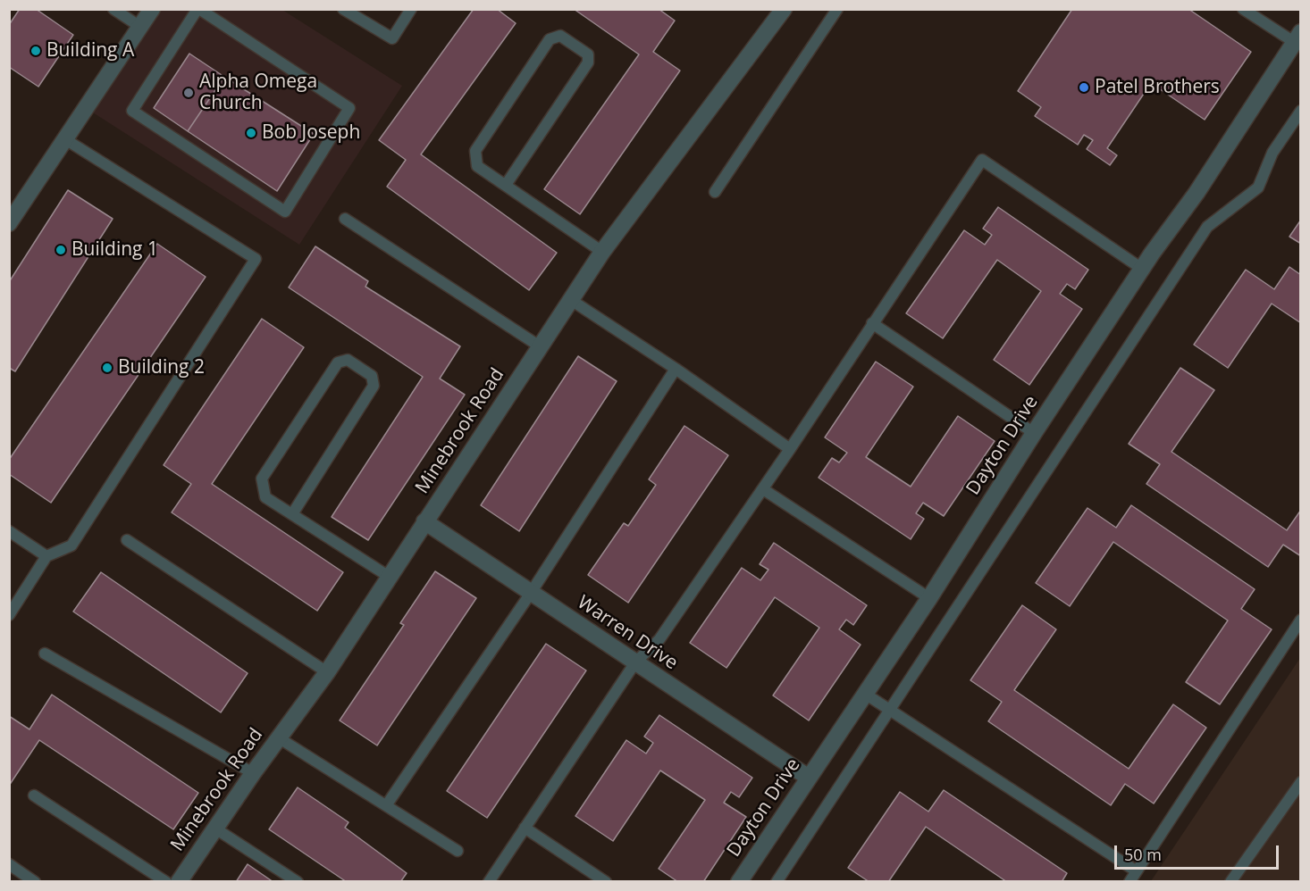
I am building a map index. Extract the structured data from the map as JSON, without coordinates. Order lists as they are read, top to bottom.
{
  "streets": {
    "street": ["Minebrook Road", "Dayton Drive", "Warren Drive"]
  },
  "crossings": [
    ["Minebrook Road", "Warren Drive"],
    ["Dayton Drive", "Warren Drive"]
  ],
  "places": [
    "Building A",
    "Patel Brothers",
    "Alpha Omega Church",
    "Bob Joseph",
    "Building 1",
    "Building 2"
  ],
  "scale_bar": "50 m"
}
